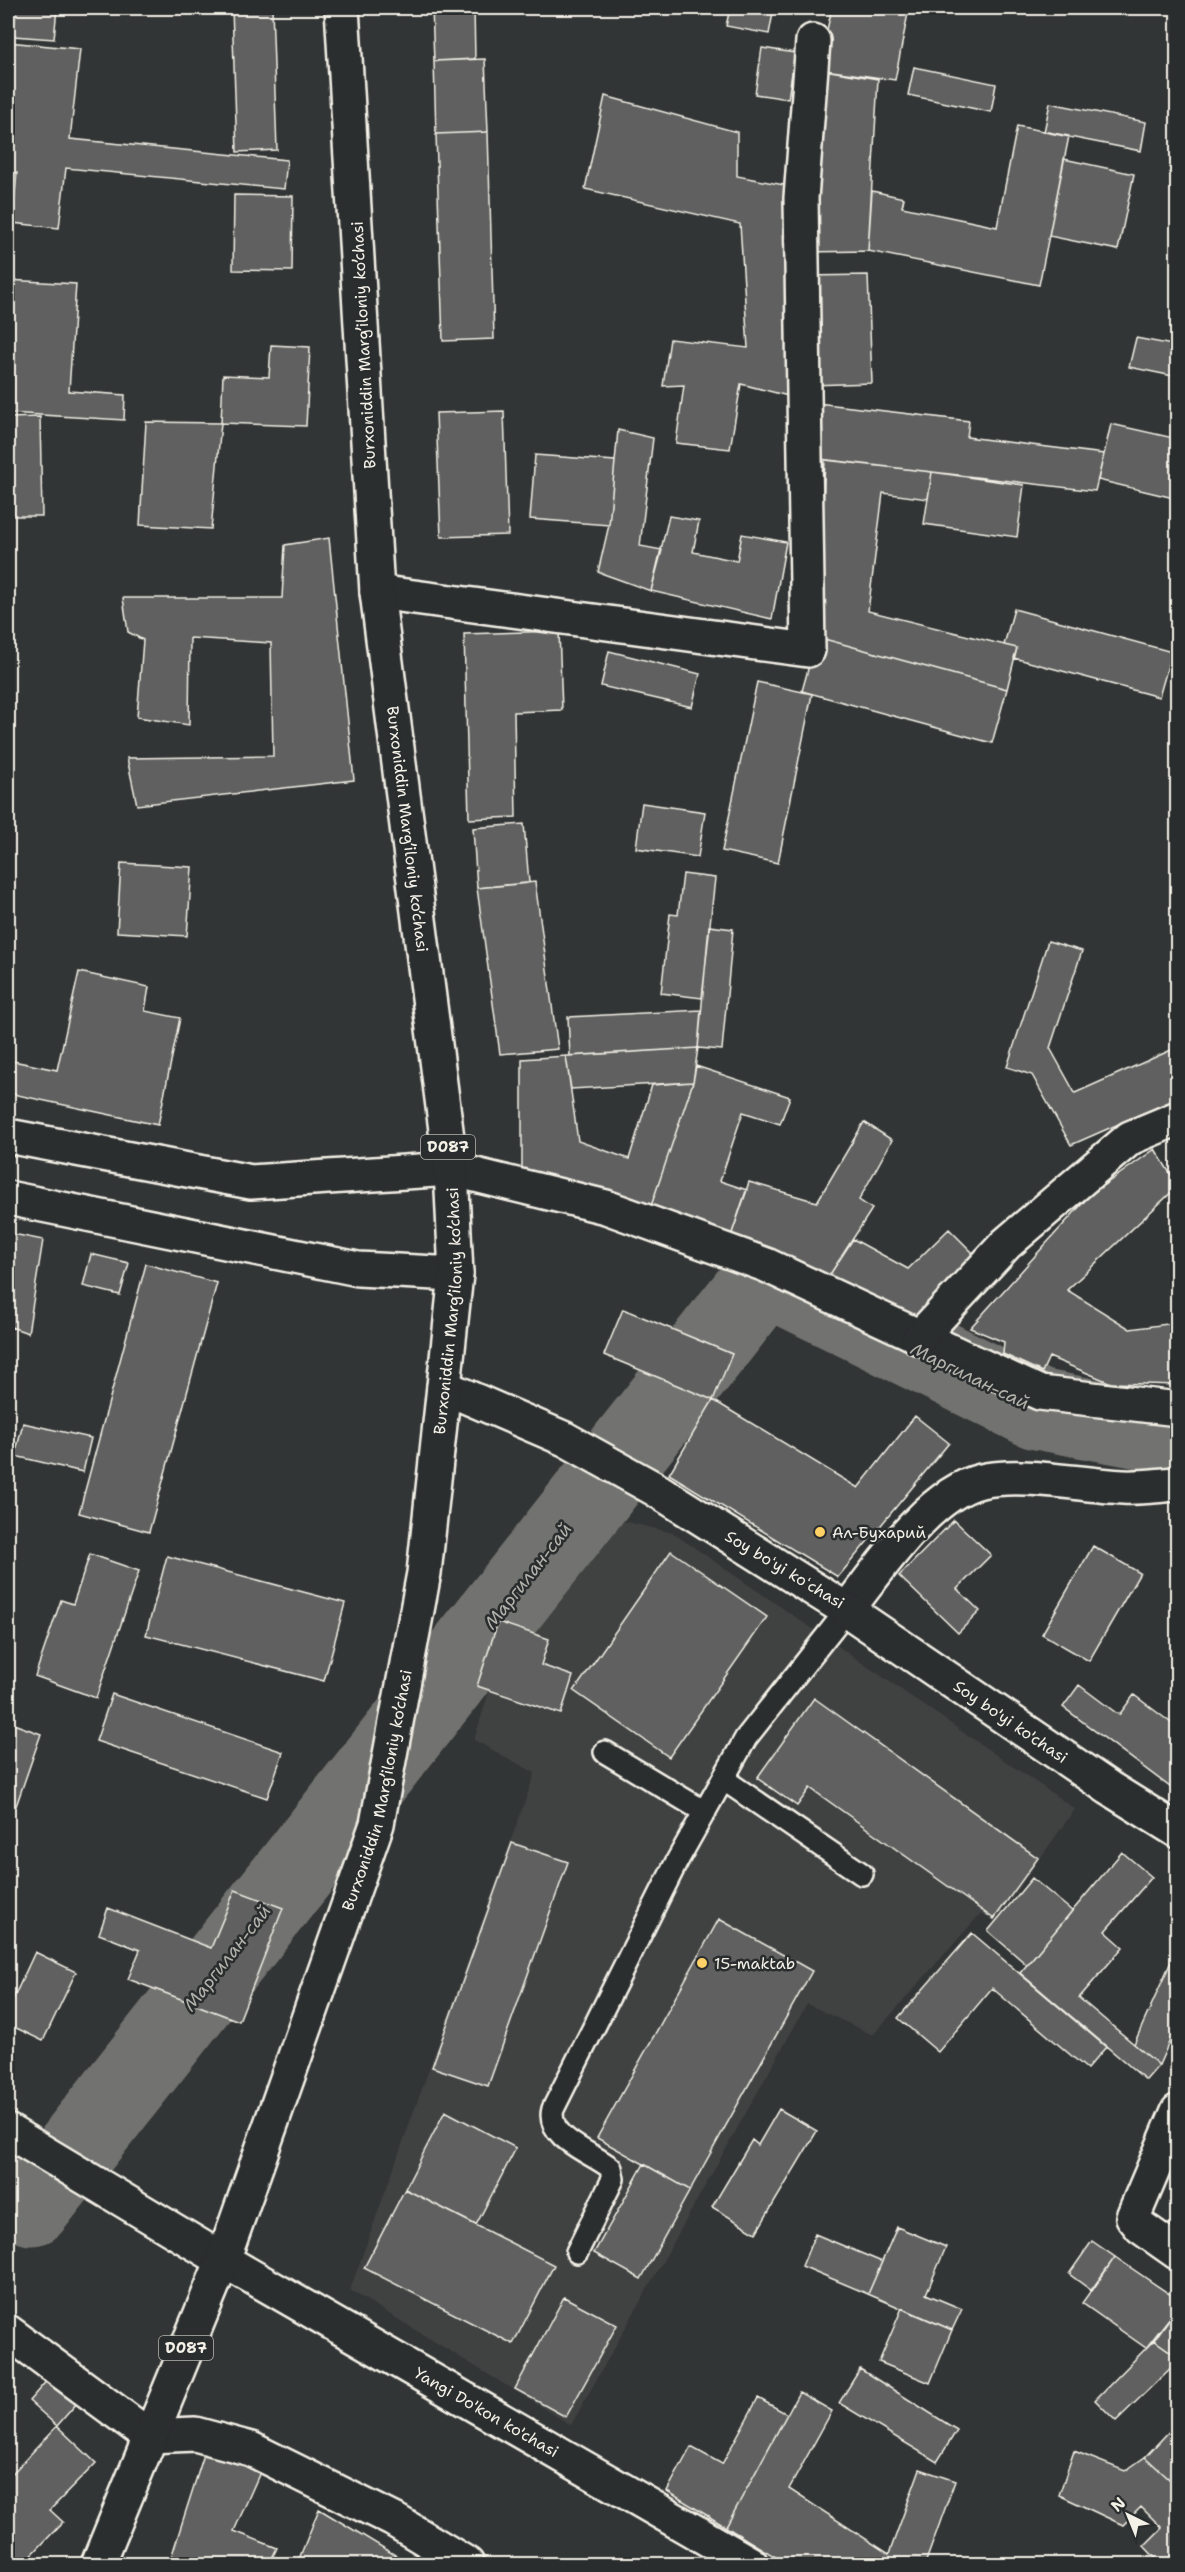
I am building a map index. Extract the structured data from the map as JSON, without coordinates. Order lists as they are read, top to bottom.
{
  "streets": {
    "street": [
      "Burxoniddin Marg’iloniy ko’chasi",
      "D087",
      "Soy boʻyi koʻchasi",
      "Soy bo'yi ko'chasi",
      "Yangi Do'kon ko'chasi"
    ]
  },
  "crossings": [
    ["Burxoniddin Marg’iloniy ko’chasi", "Soy boʻyi koʻchasi"],
    ["Burxoniddin Marg’iloniy ko’chasi", "Yangi Do'kon ko'chasi"],
    ["Soy boʻyi koʻchasi", "Soy bo'yi ko'chasi"]
  ],
  "water": ["Маргилан-сай"],
  "places": ["Ал-Бухарий", "15-maktab"],
  "north": "top left"
}
